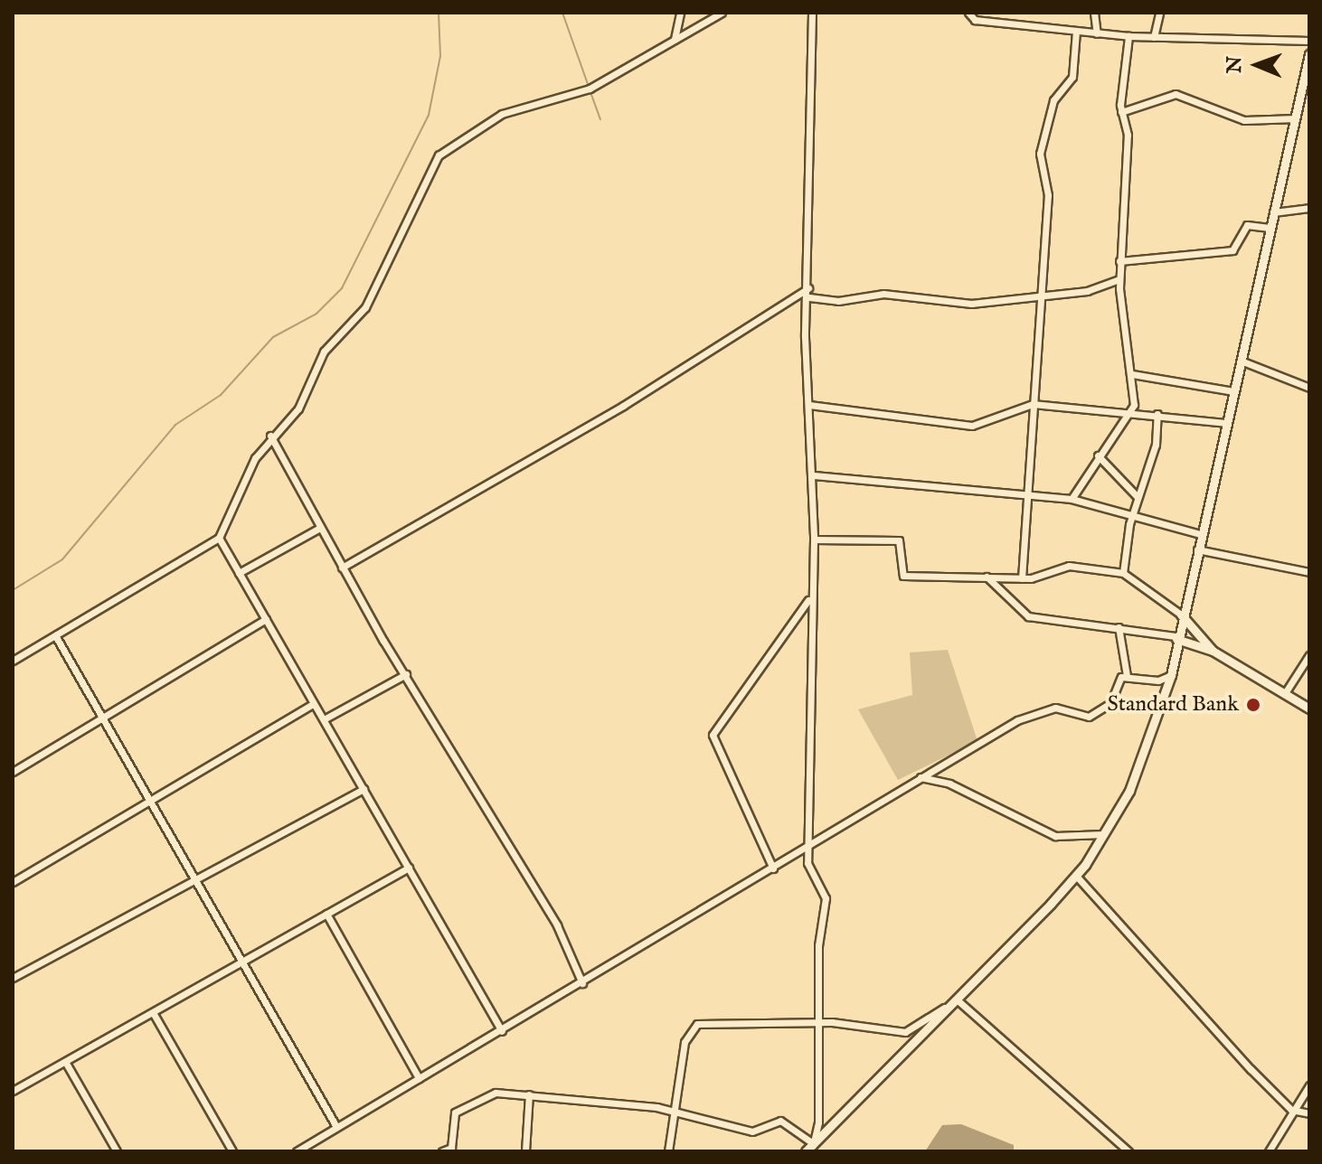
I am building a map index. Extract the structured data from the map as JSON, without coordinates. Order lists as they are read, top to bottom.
{
  "places": ["Standard Bank"],
  "north": "left"
}
